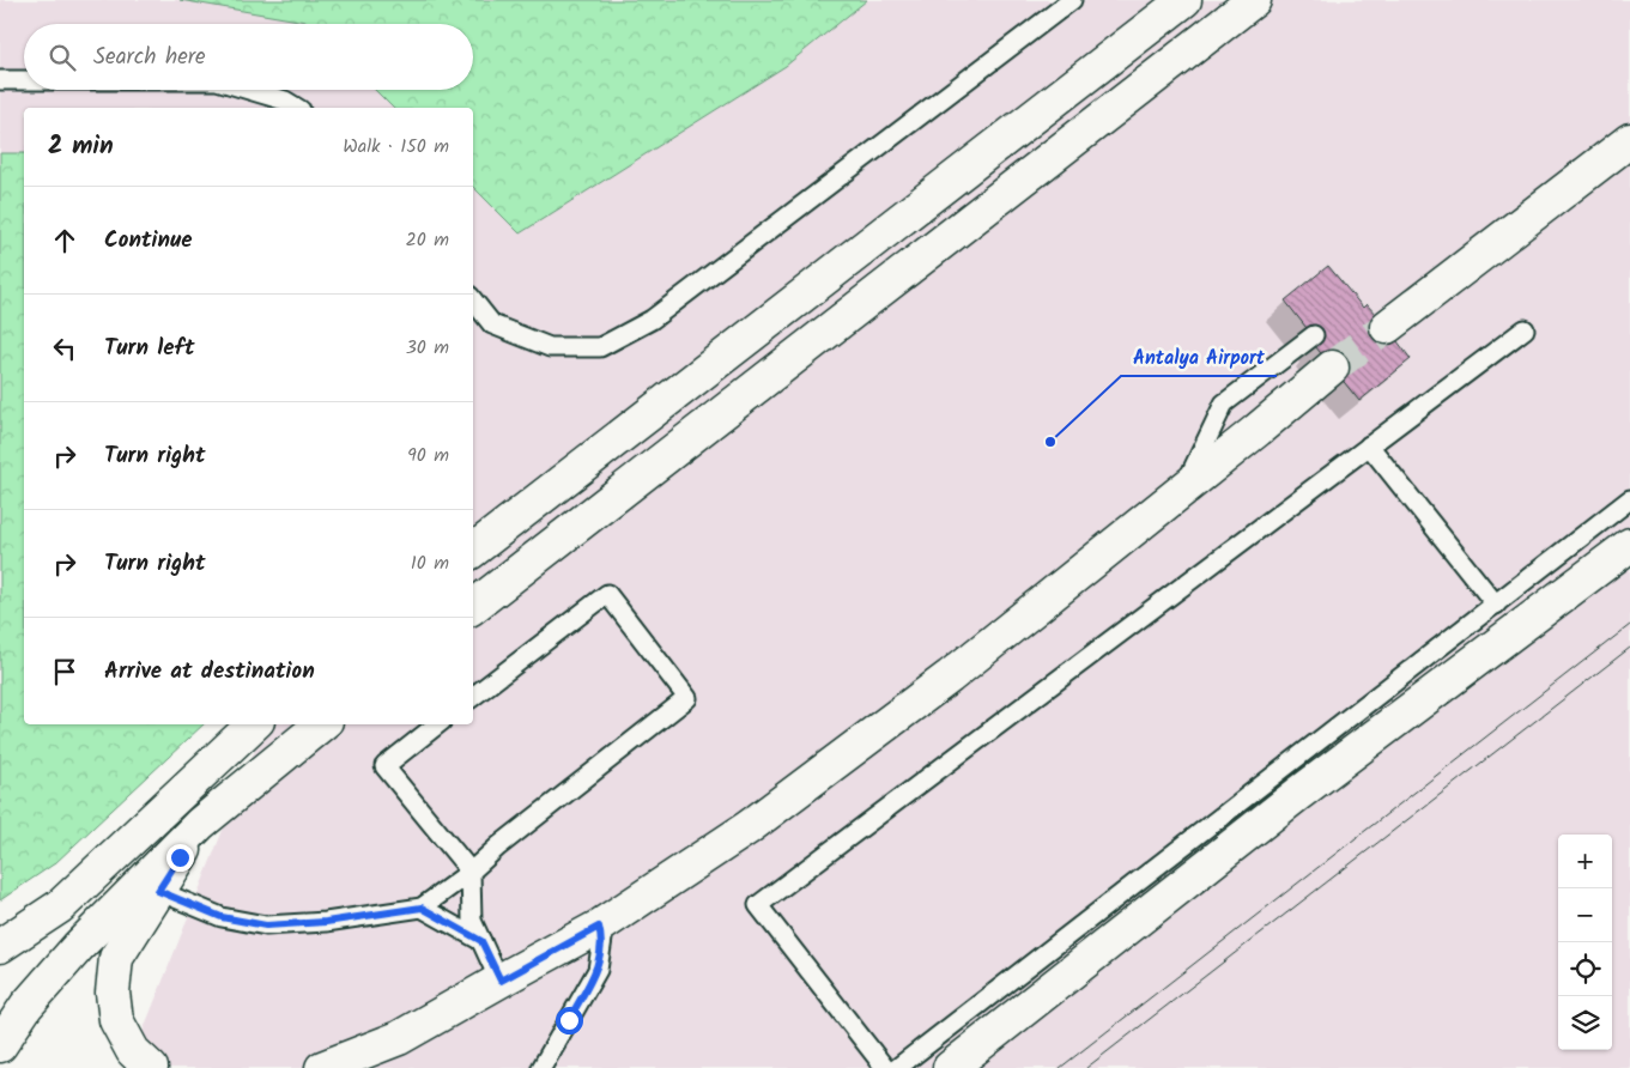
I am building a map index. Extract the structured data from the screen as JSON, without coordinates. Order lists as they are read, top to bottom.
{
  "places": ["Antalya Airport"],
  "page": {
    "search": "Search here",
    "heading": ["2 min", "Walk · 150 m"],
    "list": [
      ["Continue", "20 m"],
      ["Turn left", "30 m"],
      ["Turn right", "90 m"],
      ["Turn right", "10 m"],
      "Arrive at destination"
    ],
    "map_buttons": ["+", "−"]
  }
}
